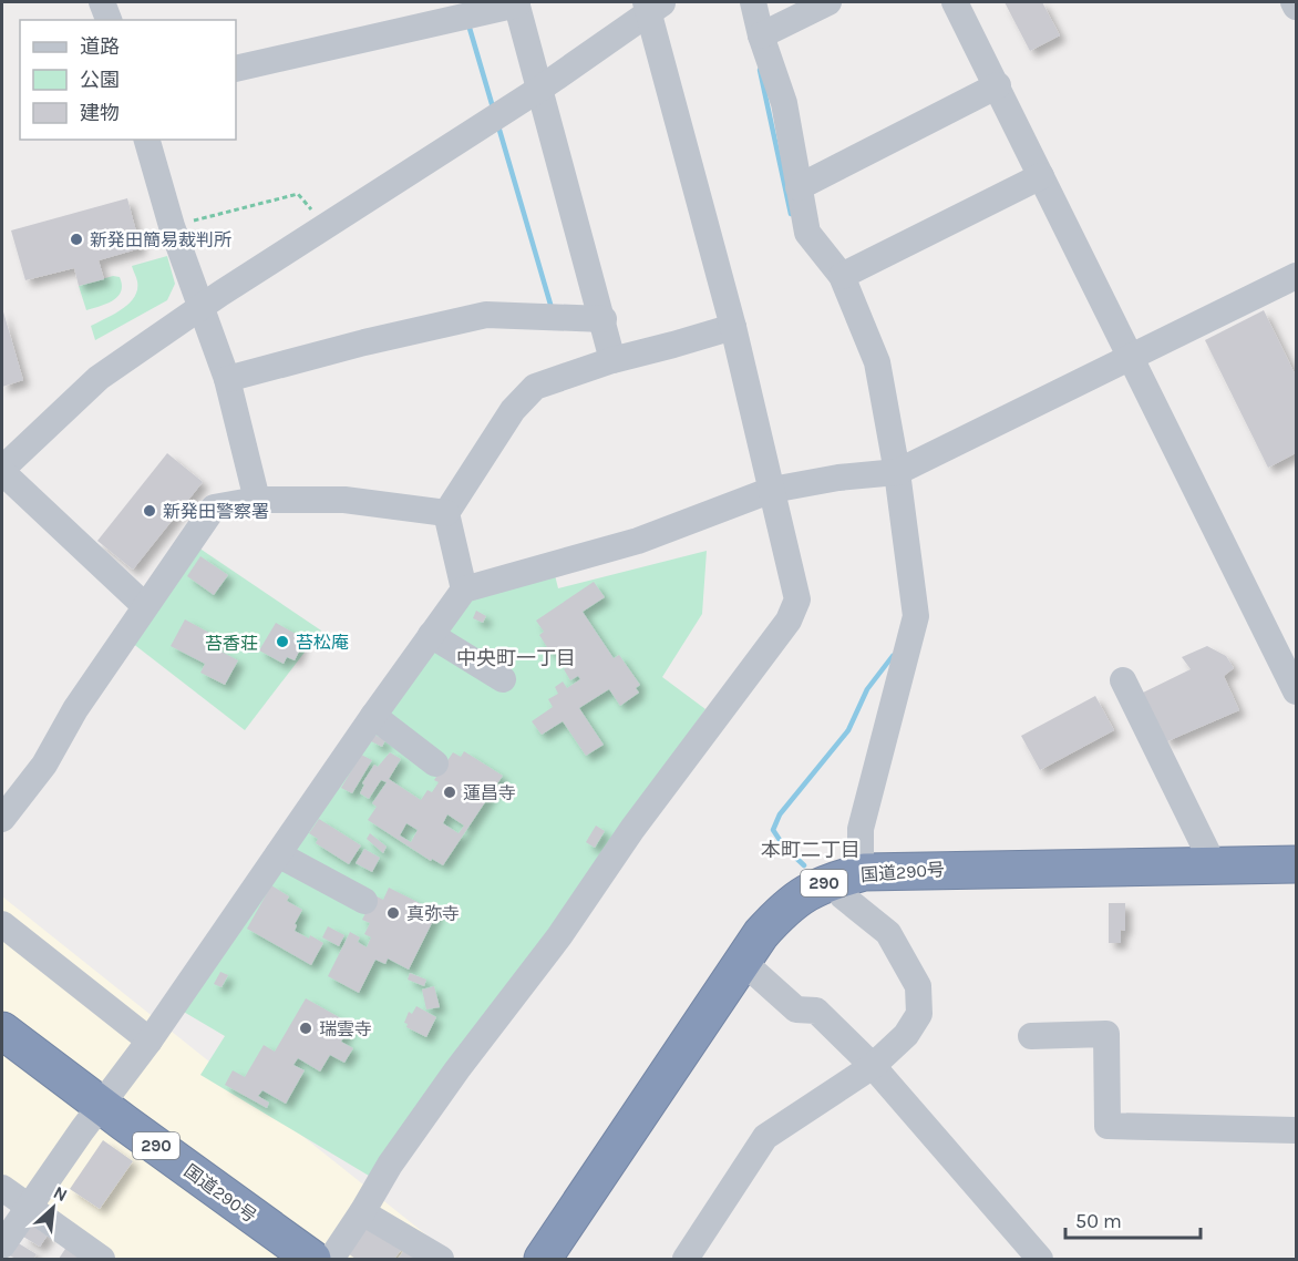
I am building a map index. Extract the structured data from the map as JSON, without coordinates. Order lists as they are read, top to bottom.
{
  "streets": {
    "highway": ["国道290号", "290"]
  },
  "districts": ["中央町一丁目", "本町二丁目"],
  "parks": ["苔香荘"],
  "places": [
    "新発田簡易裁判所",
    "新発田警察署",
    "苔松庵",
    "蓮昌寺",
    "真弥寺",
    "瑞雲寺"
  ],
  "legend": ["道路", "公園", "建物"],
  "scale_bar": "50 m",
  "north": "top right"
}
